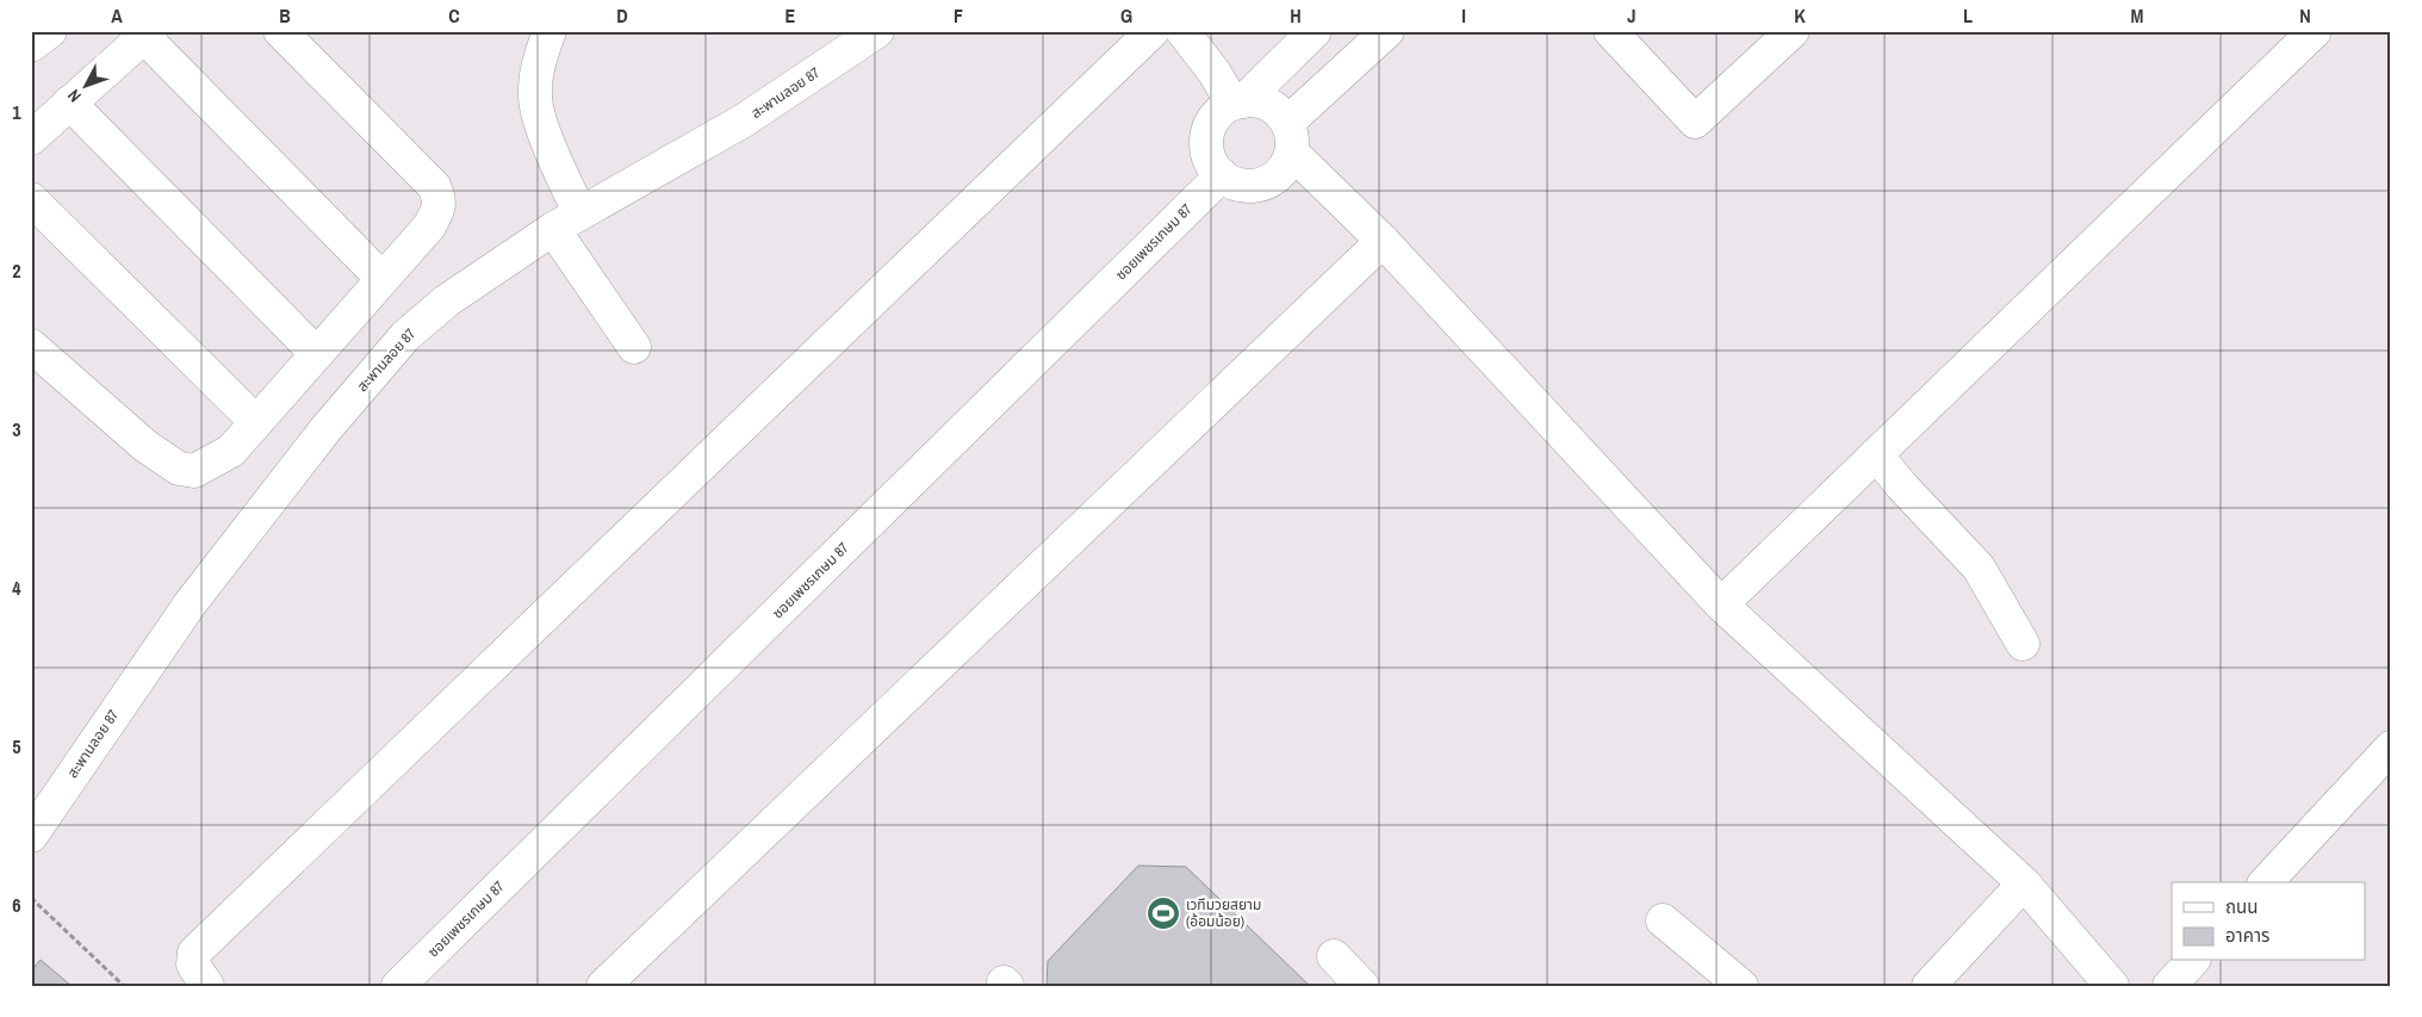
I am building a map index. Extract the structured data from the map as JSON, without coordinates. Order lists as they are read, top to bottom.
{
  "streets": {
    "street": ["สะพานลอย 87", "ซอยเพชรเกษม 87"]
  },
  "places": {
    "sports": ["เวทีมวยสยาม (อ้อมน้อย)"]
  },
  "legend": ["ถนน", "อาคาร"],
  "north": "bottom left",
  "grid": {
    "columns": [
      "A",
      "B",
      "C",
      "D",
      "E",
      "F",
      "G",
      "H",
      "I",
      "J",
      "K",
      "L",
      "M",
      "N"
    ],
    "rows": [
      "1",
      "2",
      "3",
      "4",
      "5",
      "6"
    ]
  }
}
